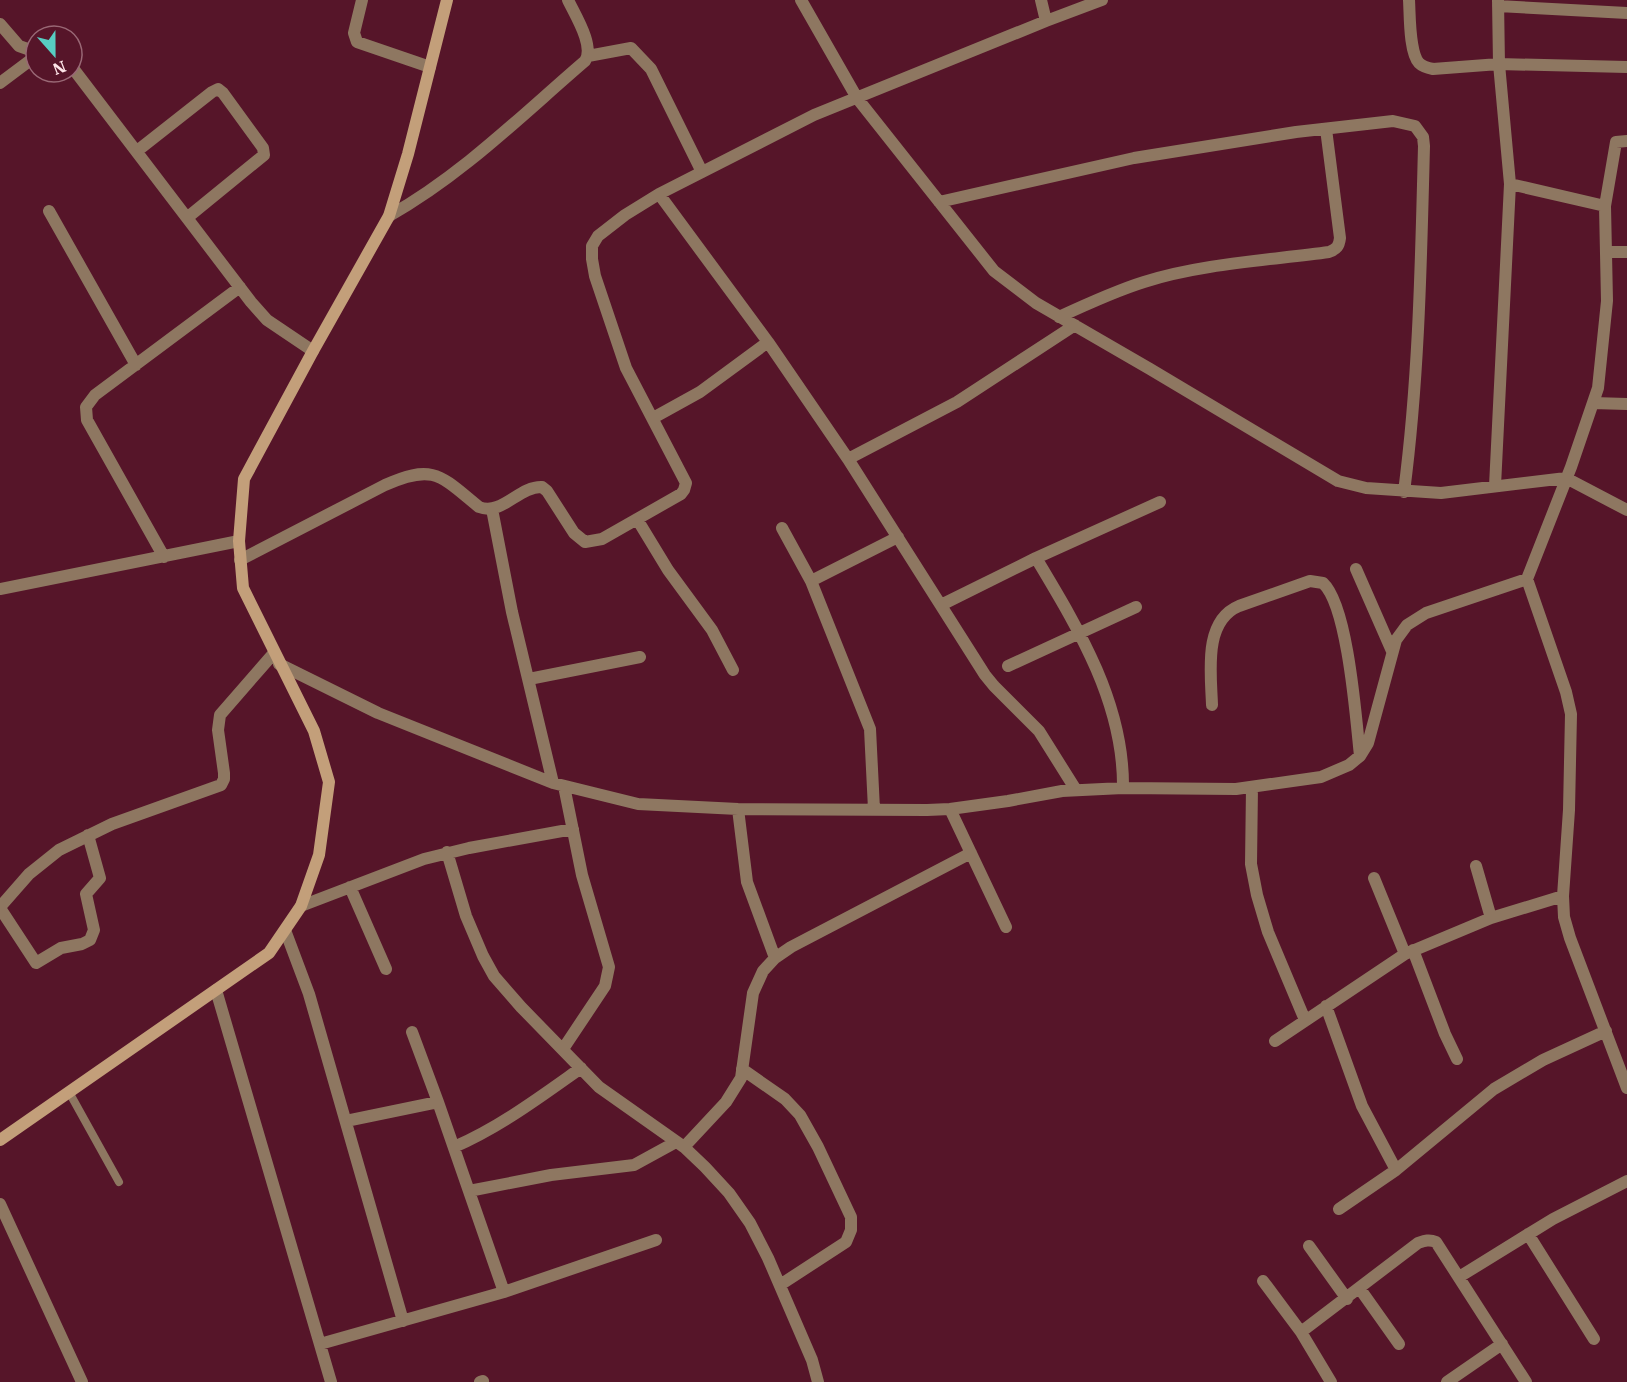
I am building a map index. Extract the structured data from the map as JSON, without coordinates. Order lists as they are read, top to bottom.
{
  "north": "bottom"
}
